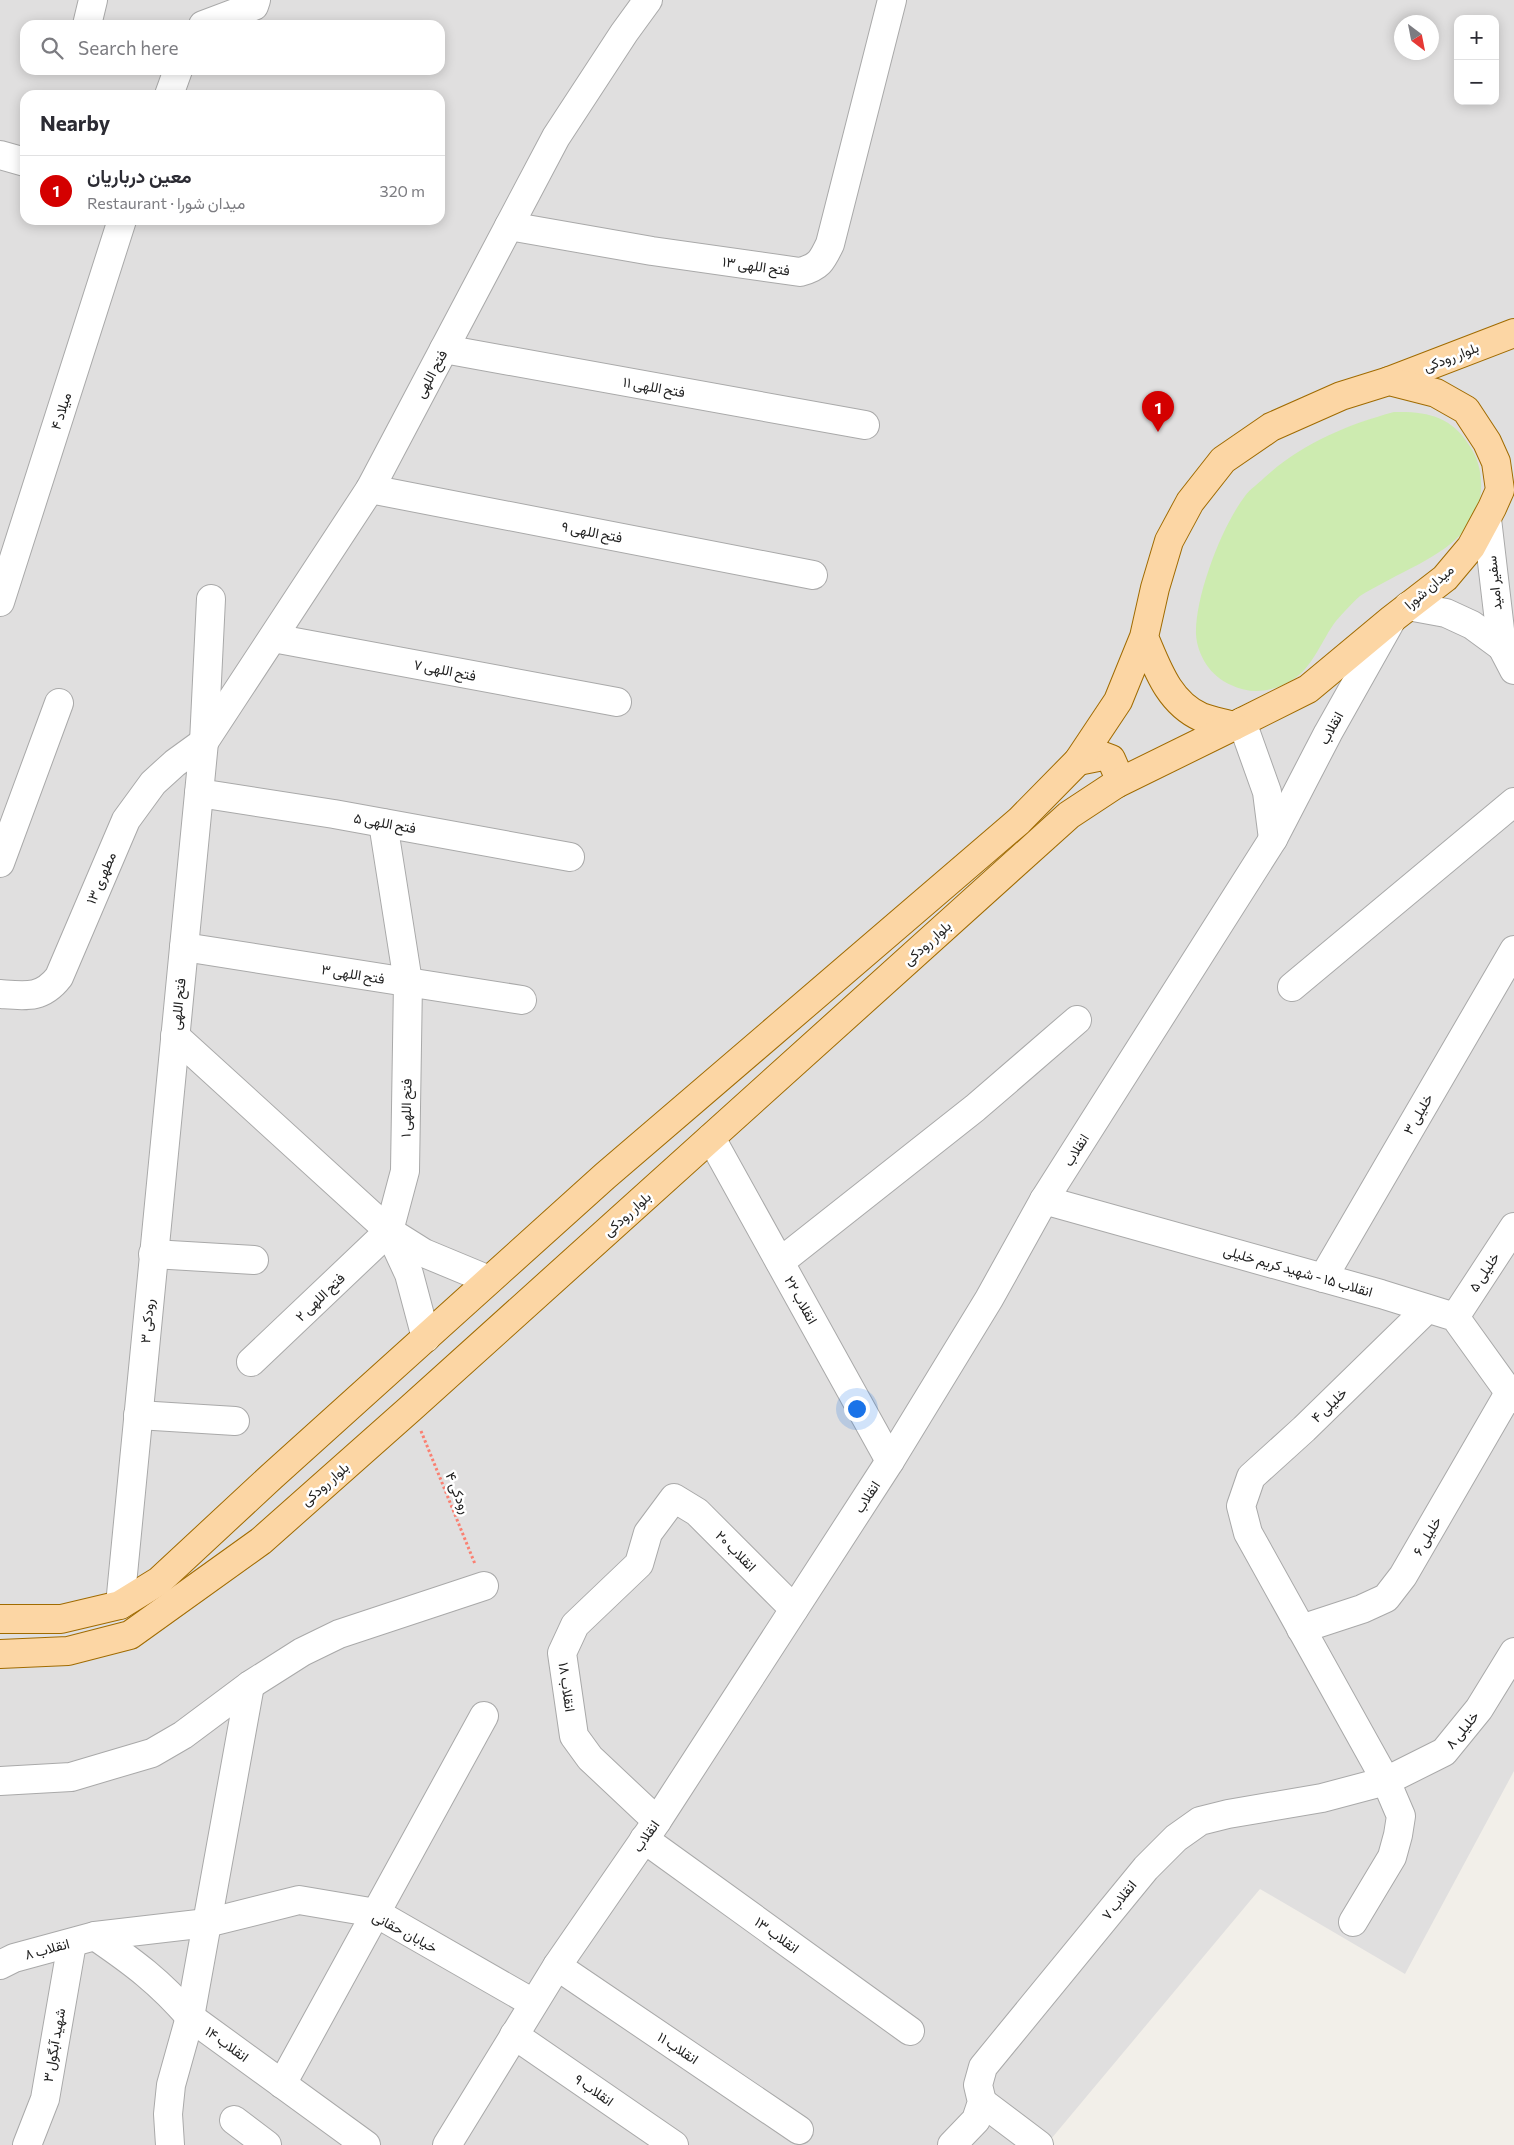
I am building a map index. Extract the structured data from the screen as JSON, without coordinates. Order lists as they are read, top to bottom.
{
  "streets": {
    "main road": ["بلوار رودکی", "میدان شورا"],
    "street": [
      "فتح اللهی ۱۳",
      "فتح اللهی",
      "فتح اللهی ۱۱",
      "میلاد ۴",
      "فتح اللهی ۹",
      "سفیر امید",
      "فتح اللهی ۷",
      "انقلاب",
      "فتح اللهی ۵",
      "مطهری ۱۳",
      "فتح اللهی ۳",
      "فتح اللهی ۱",
      "خلیلی ۳",
      "انقلاب ۱۵ - شهید کریم خلیلی",
      "خلیلی ۵",
      "فتح اللهی ۲",
      "انقلاب ۲۲",
      "رودکی ۳",
      "خلیلی ۴",
      "خلیلی ۶",
      "انقلاب ۲۰",
      "انقلاب ۱۸",
      "خلیلی ۸",
      "انقلاب ۷",
      "خیابان حقانی",
      "انقلاب ۱۳",
      "انقلاب ۸",
      "انقلاب ۱۴",
      "شهید آبگول ۳",
      "انقلاب ۱۱",
      "انقلاب ۹"
    ],
    "path": ["رودکی ۴"]
  },
  "crossings": [
    ["فتح اللهی ۱۳", "فتح اللهی"],
    ["بلوار رودکی", "میدان شورا"],
    ["بلوار رودکی", "انقلاب ۲۲"],
    ["بلوار رودکی", "رودکی ۴"],
    ["فتح اللهی", "فتح اللهی ۱۱"],
    ["فتح اللهی", "فتح اللهی ۹"],
    ["فتح اللهی", "فتح اللهی ۷"],
    ["فتح اللهی", "فتح اللهی ۵"],
    ["فتح اللهی", "مطهری ۱۳"],
    ["فتح اللهی", "فتح اللهی ۳"],
    ["فتح اللهی", "فتح اللهی ۱"],
    ["فتح اللهی", "فتح اللهی ۲"],
    ["فتح اللهی", "رودکی ۳"],
    ["سفیر امید", "میدان شورا"],
    ["سفیر امید", "انقلاب"],
    ["میدان شورا", "انقلاب"],
    ["انقلاب", "انقلاب ۱۵ - شهید کریم خلیلی"],
    ["انقلاب", "انقلاب ۲۲"],
    ["انقلاب", "انقلاب ۲۰"],
    ["انقلاب", "انقلاب ۱۸"],
    ["انقلاب", "خیابان حقانی"],
    ["انقلاب", "انقلاب ۱۳"],
    ["انقلاب", "انقلاب ۱۱"],
    ["انقلاب", "انقلاب ۹"],
    ["فتح اللهی ۵", "فتح اللهی ۱"],
    ["فتح اللهی ۳", "فتح اللهی ۱"],
    ["فتح اللهی ۱", "فتح اللهی ۲"],
    ["خلیلی ۳", "انقلاب ۱۵ - شهید کریم خلیلی"],
    ["انقلاب ۱۵ - شهید کریم خلیلی", "خلیلی ۵"],
    ["انقلاب ۱۵ - شهید کریم خلیلی", "خلیلی ۴"],
    ["خلیلی ۴", "خلیلی ۶"],
    ["انقلاب ۲۰", "انقلاب ۱۸"],
    ["انقلاب ۱۸", "انقلاب ۱۳"],
    ["خلیلی ۸", "انقلاب ۷"],
    ["خیابان حقانی", "انقلاب ۸"],
    ["خیابان حقانی", "انقلاب ۱۴"],
    ["خیابان حقانی", "شهید آبگول ۳"],
    ["انقلاب ۸", "انقلاب ۱۴"],
    ["انقلاب ۸", "شهید آبگول ۳"],
    ["انقلاب ۱۴", "شهید آبگول ۳"]
  ],
  "north": "bottom right",
  "page": {
    "map_buttons": ["+", "−"],
    "search": "Search here",
    "heading": "Nearby",
    "list": [
      {
        "mark": "1",
        "name": "معین درباریان",
        "note": "Restaurant · میدان شورا",
        "value": "320 m"
      }
    ],
    "pins": "1"
  }
}
